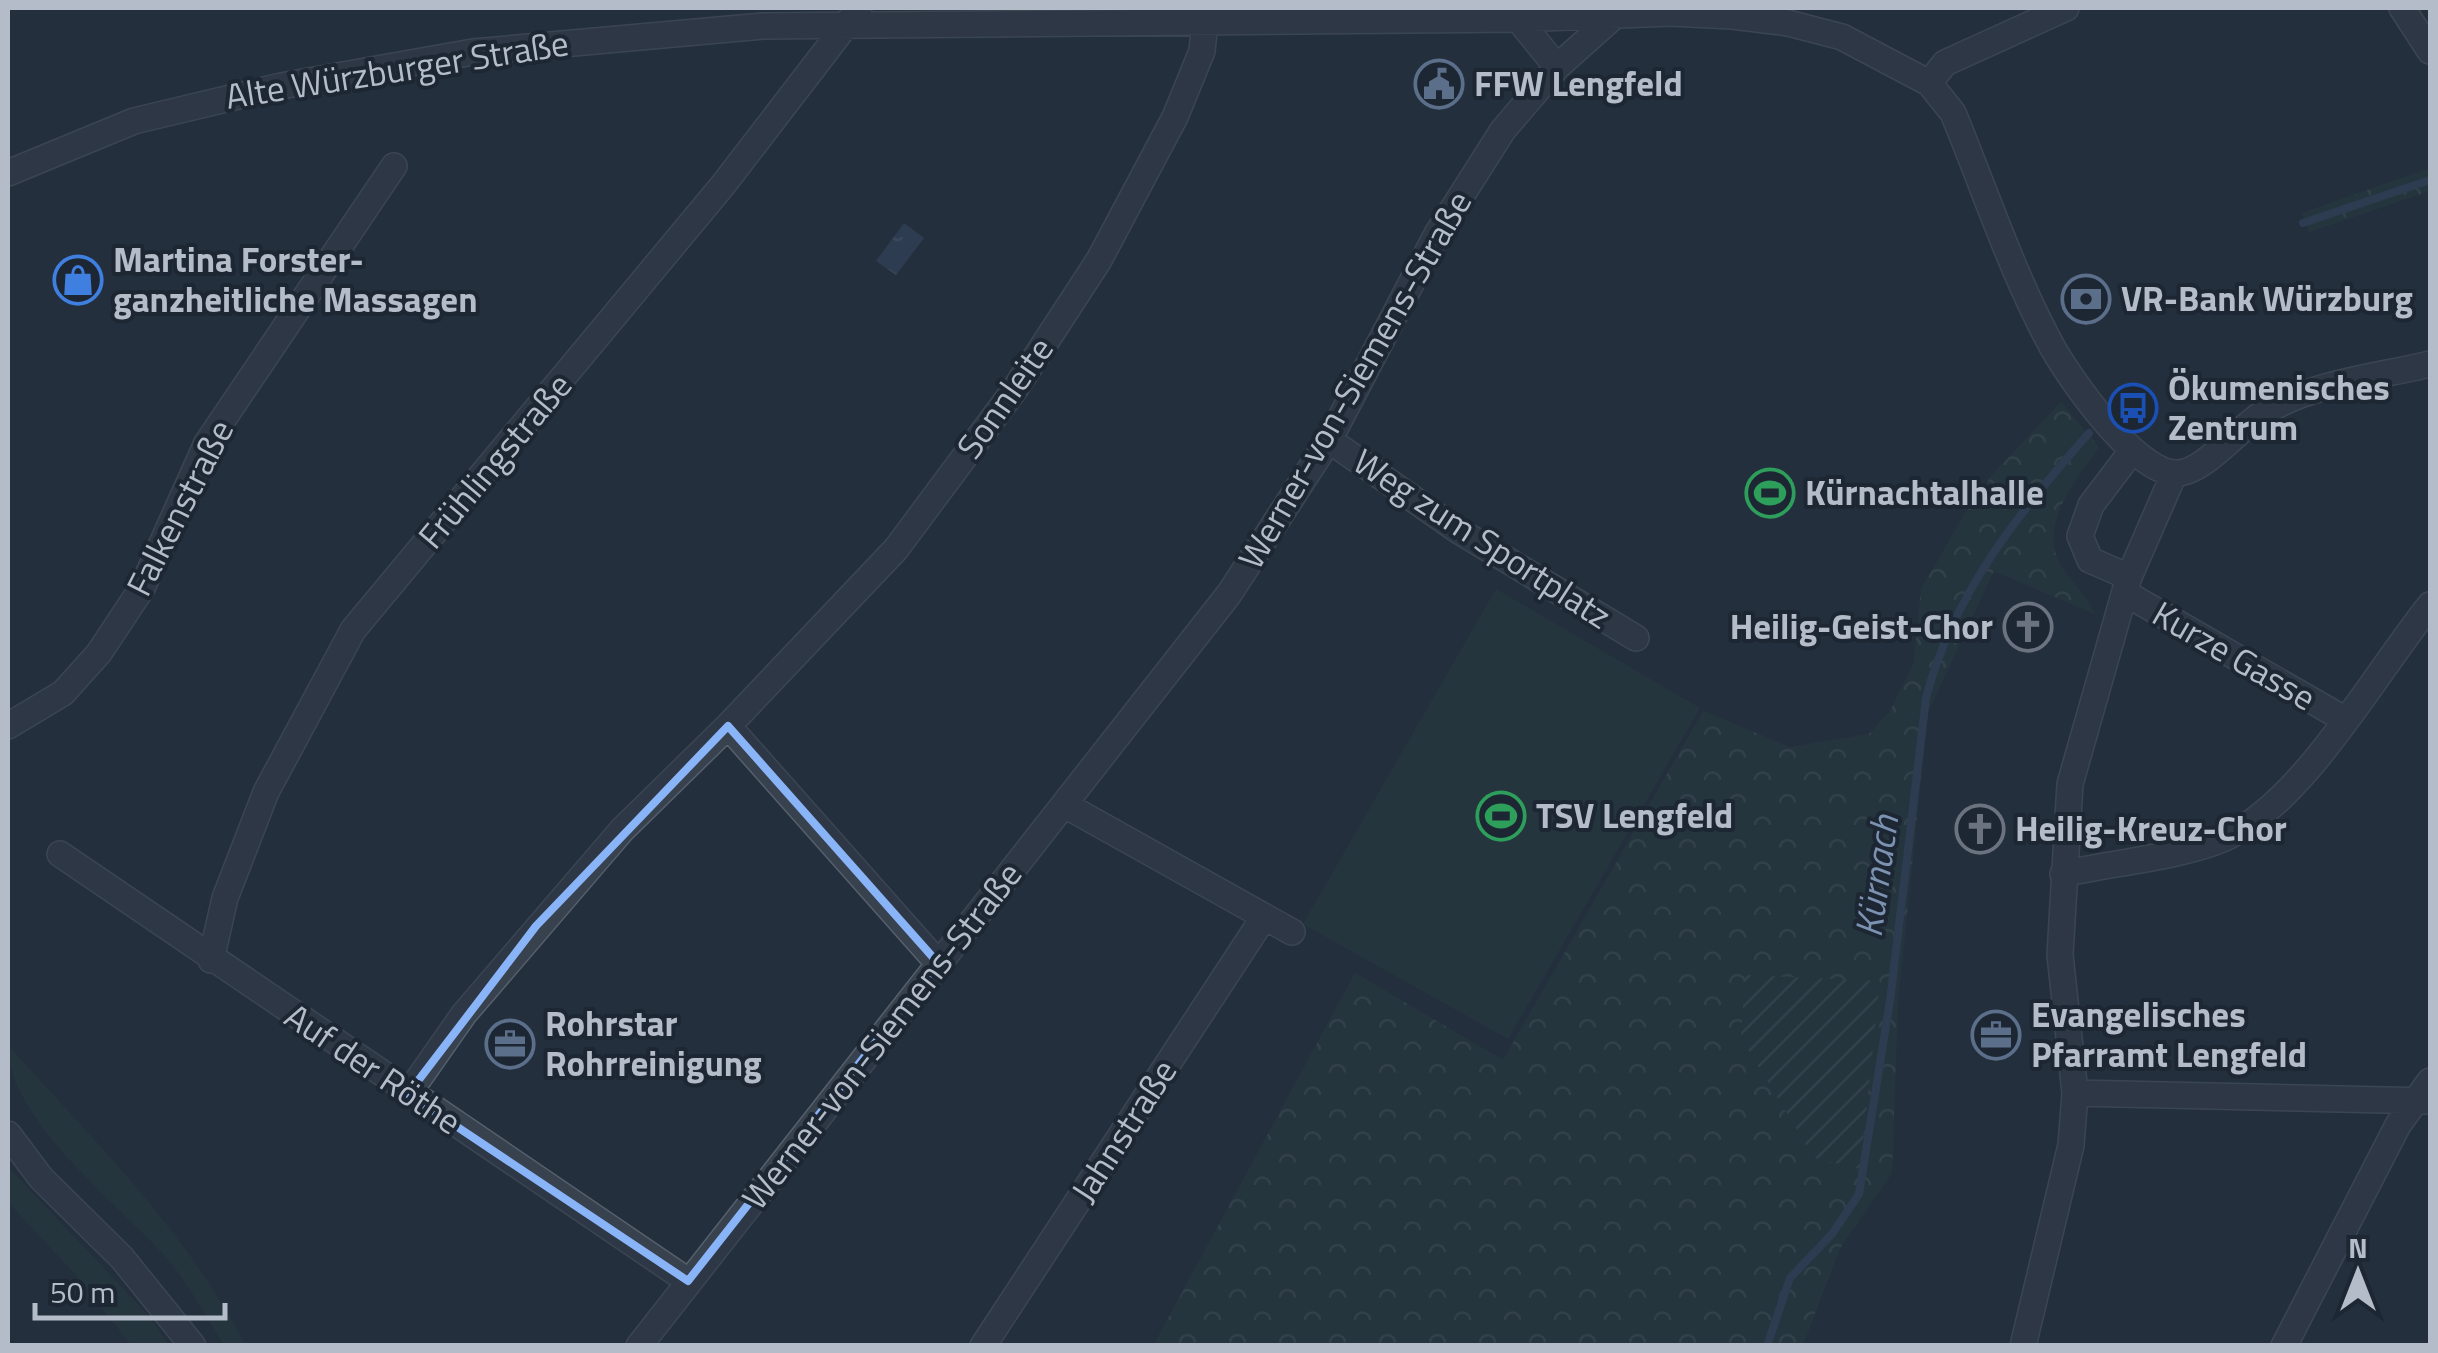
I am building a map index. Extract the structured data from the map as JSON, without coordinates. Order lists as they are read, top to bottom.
{
  "streets": {
    "street": [
      "Alte Würzburger Straße",
      "Werner-von-Siemens-Straße",
      "Sonnleite",
      "Frühlingstraße",
      "Falkenstraße",
      "Weg zum Sportplatz",
      "Kurze Gasse",
      "Auf der Röthe",
      "Jahnstraße"
    ]
  },
  "crossings": [
    ["Alte Würzburger Straße", "Werner-von-Siemens-Straße"],
    ["Alte Würzburger Straße", "Sonnleite"],
    ["Alte Würzburger Straße", "Frühlingstraße"],
    ["Werner-von-Siemens-Straße", "Weg zum Sportplatz"],
    ["Werner-von-Siemens-Straße", "Auf der Röthe"],
    ["Sonnleite", "Auf der Röthe"],
    ["Frühlingstraße", "Auf der Röthe"]
  ],
  "water": ["Kürnach"],
  "places": {
    "public building": ["FFW Lengfeld"],
    "shop": ["Martina Forster- ganzheitliche Massagen"],
    "bank": ["VR-Bank Würzburg"],
    "bus stop": ["Ökumenisches Zentrum"],
    "sports": ["Kürnachtalhalle", "TSV Lengfeld"],
    "church": ["Heilig-Geist-Chor", "Heilig-Kreuz-Chor"],
    "office": ["Evangelisches Pfarramt Lengfeld", "Rohrstar Rohrreinigung"]
  },
  "scale_bar": "50 m",
  "north": "top"
}
